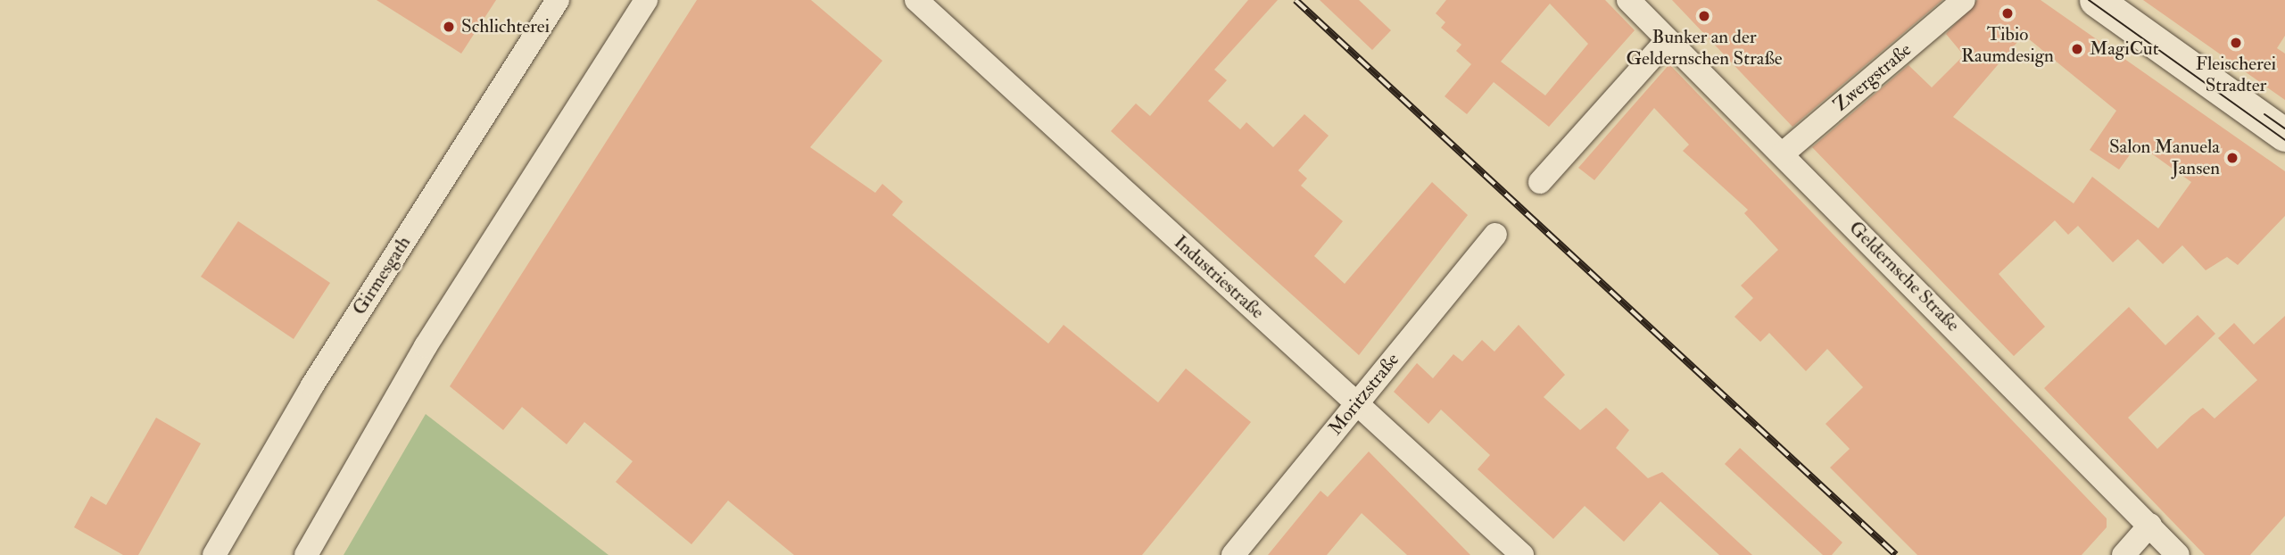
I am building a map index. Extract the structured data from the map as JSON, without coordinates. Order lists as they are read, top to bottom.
{
  "streets": {
    "street": [
      "Zwergstraße",
      "Girmesgath",
      "Geldernsche Straße",
      "Industriestraße",
      "Moritzstraße"
    ]
  },
  "crossings": [
    ["Zwergstraße", "Geldernsche Straße"],
    ["Industriestraße", "Moritzstraße"]
  ],
  "places": [
    "Tibio Raumdesign",
    "Bunker an der Geldernschen Straße",
    "Schlichterei",
    "Fleischerei Stradter",
    "MagiCut",
    "Salon Manuela Jansen"
  ]
}
